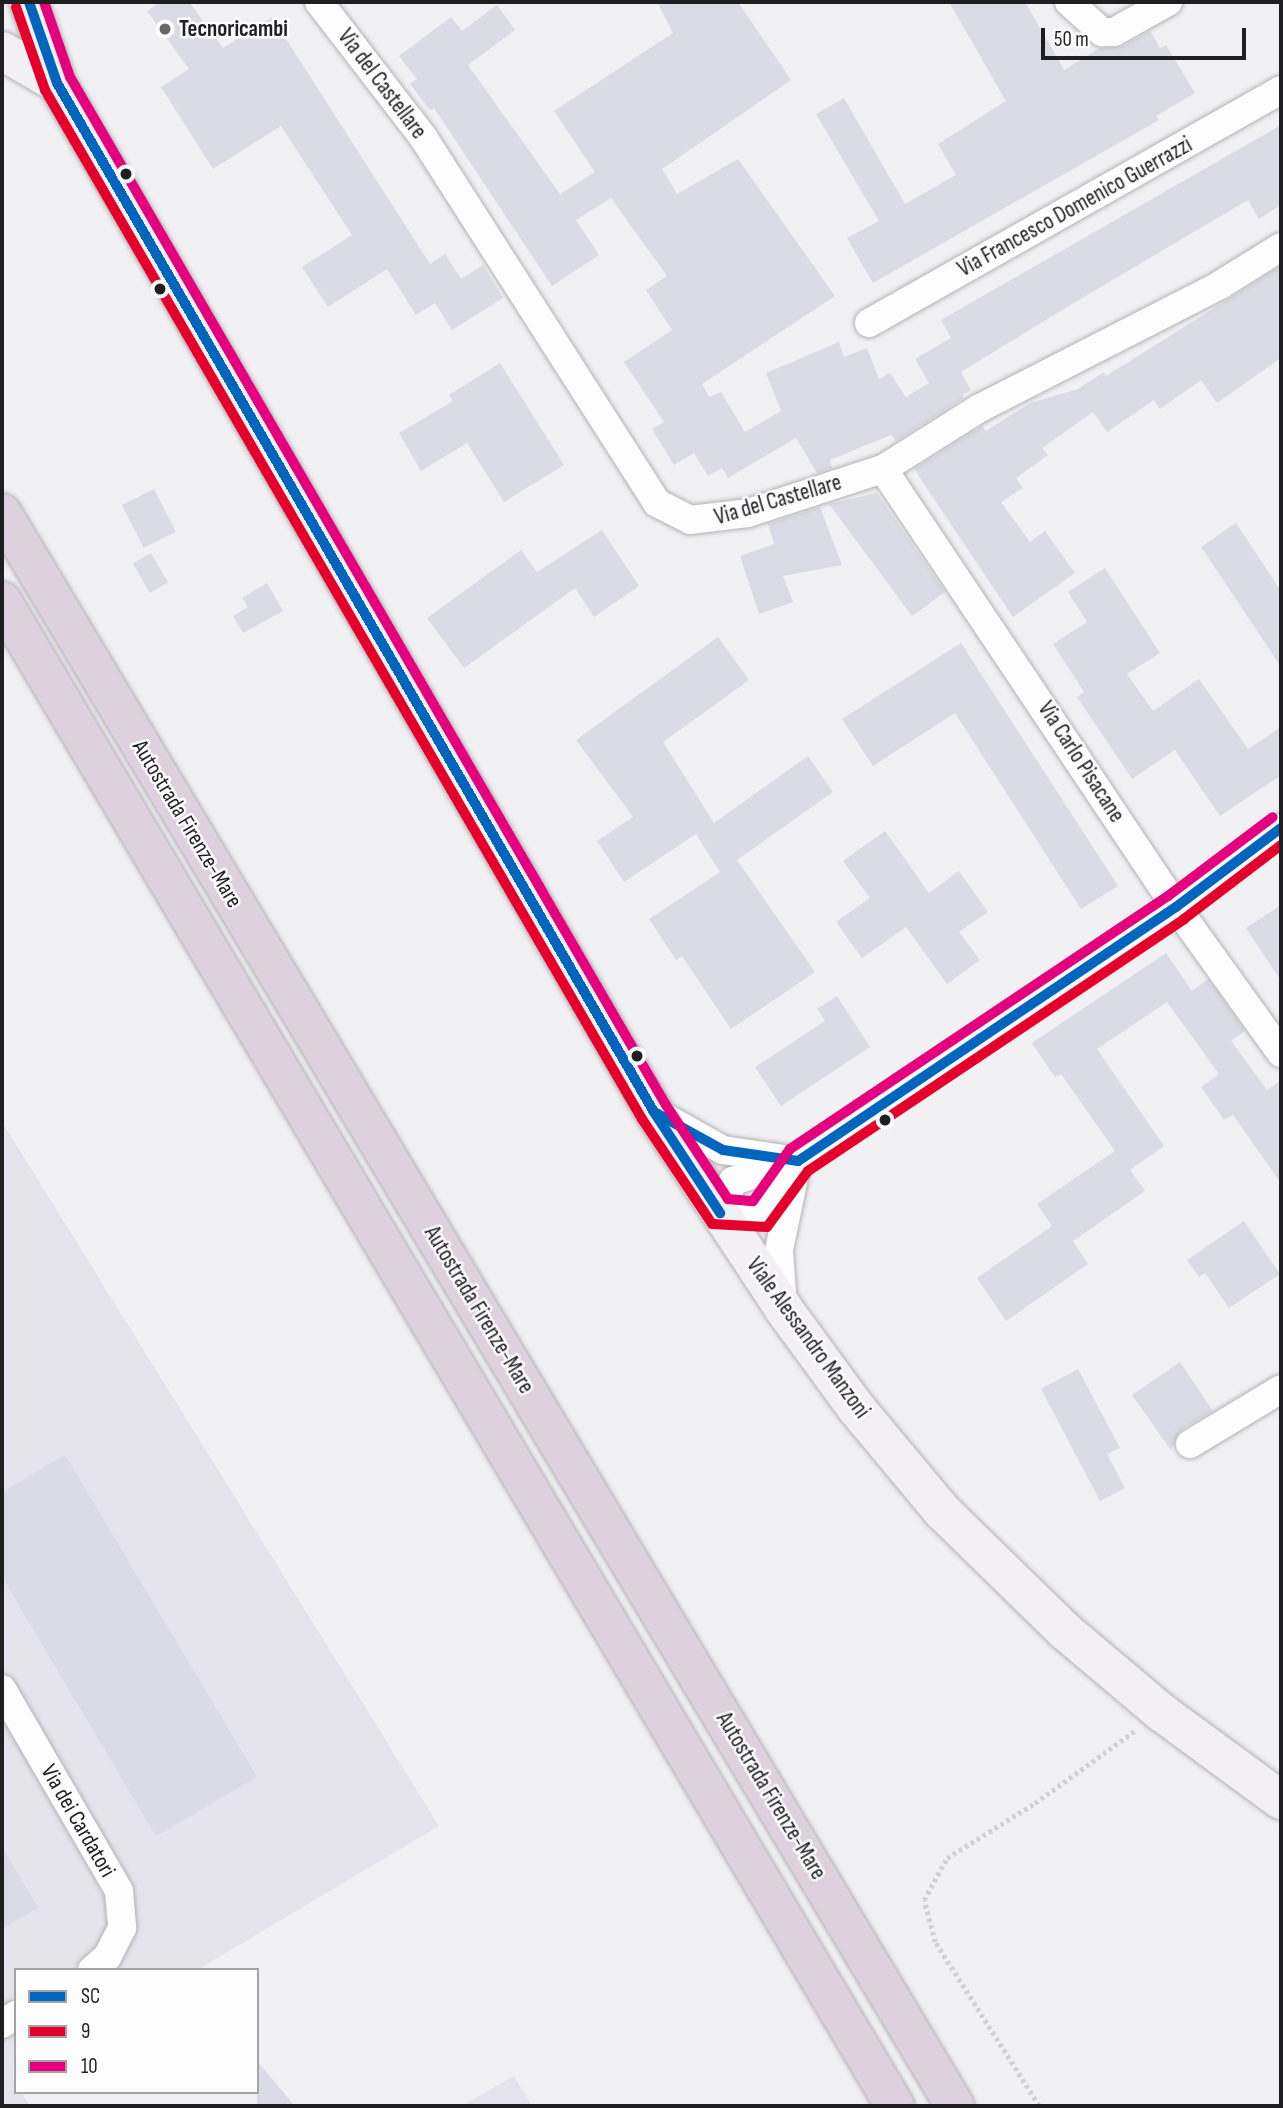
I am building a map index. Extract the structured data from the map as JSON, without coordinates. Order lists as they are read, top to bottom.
{
  "streets": {
    "highway": ["Autostrada Firenze-Mare"],
    "street": [
      "Via del Castellare",
      "Via Francesco Domenico Guerrazzi",
      "Via Carlo Pisacane",
      "Viale Alessandro Manzoni",
      "Via dei Cardatori"
    ]
  },
  "crossings": [
    ["Via del Castellare", "Via Carlo Pisacane"]
  ],
  "places": ["Tecnoricambi"],
  "lines": ["transit line SC", "transit line 10", "transit line 9"],
  "legend": ["SC", "9", "10"],
  "scale_bar": "50 m"
}
